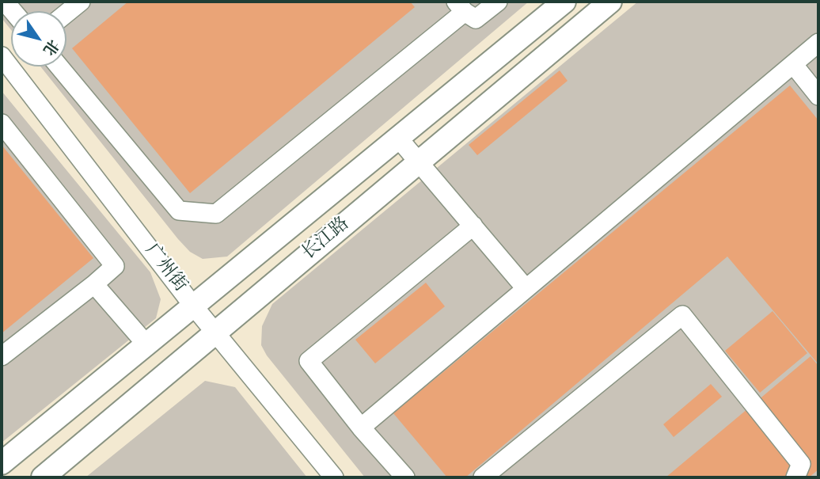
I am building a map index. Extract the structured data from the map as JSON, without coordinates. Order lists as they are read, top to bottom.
{
  "streets": {
    "main road": ["长江路"],
    "street": ["广州街"]
  },
  "crossings": [
    ["长江路", "广州街"]
  ],
  "north": "bottom right"
}
